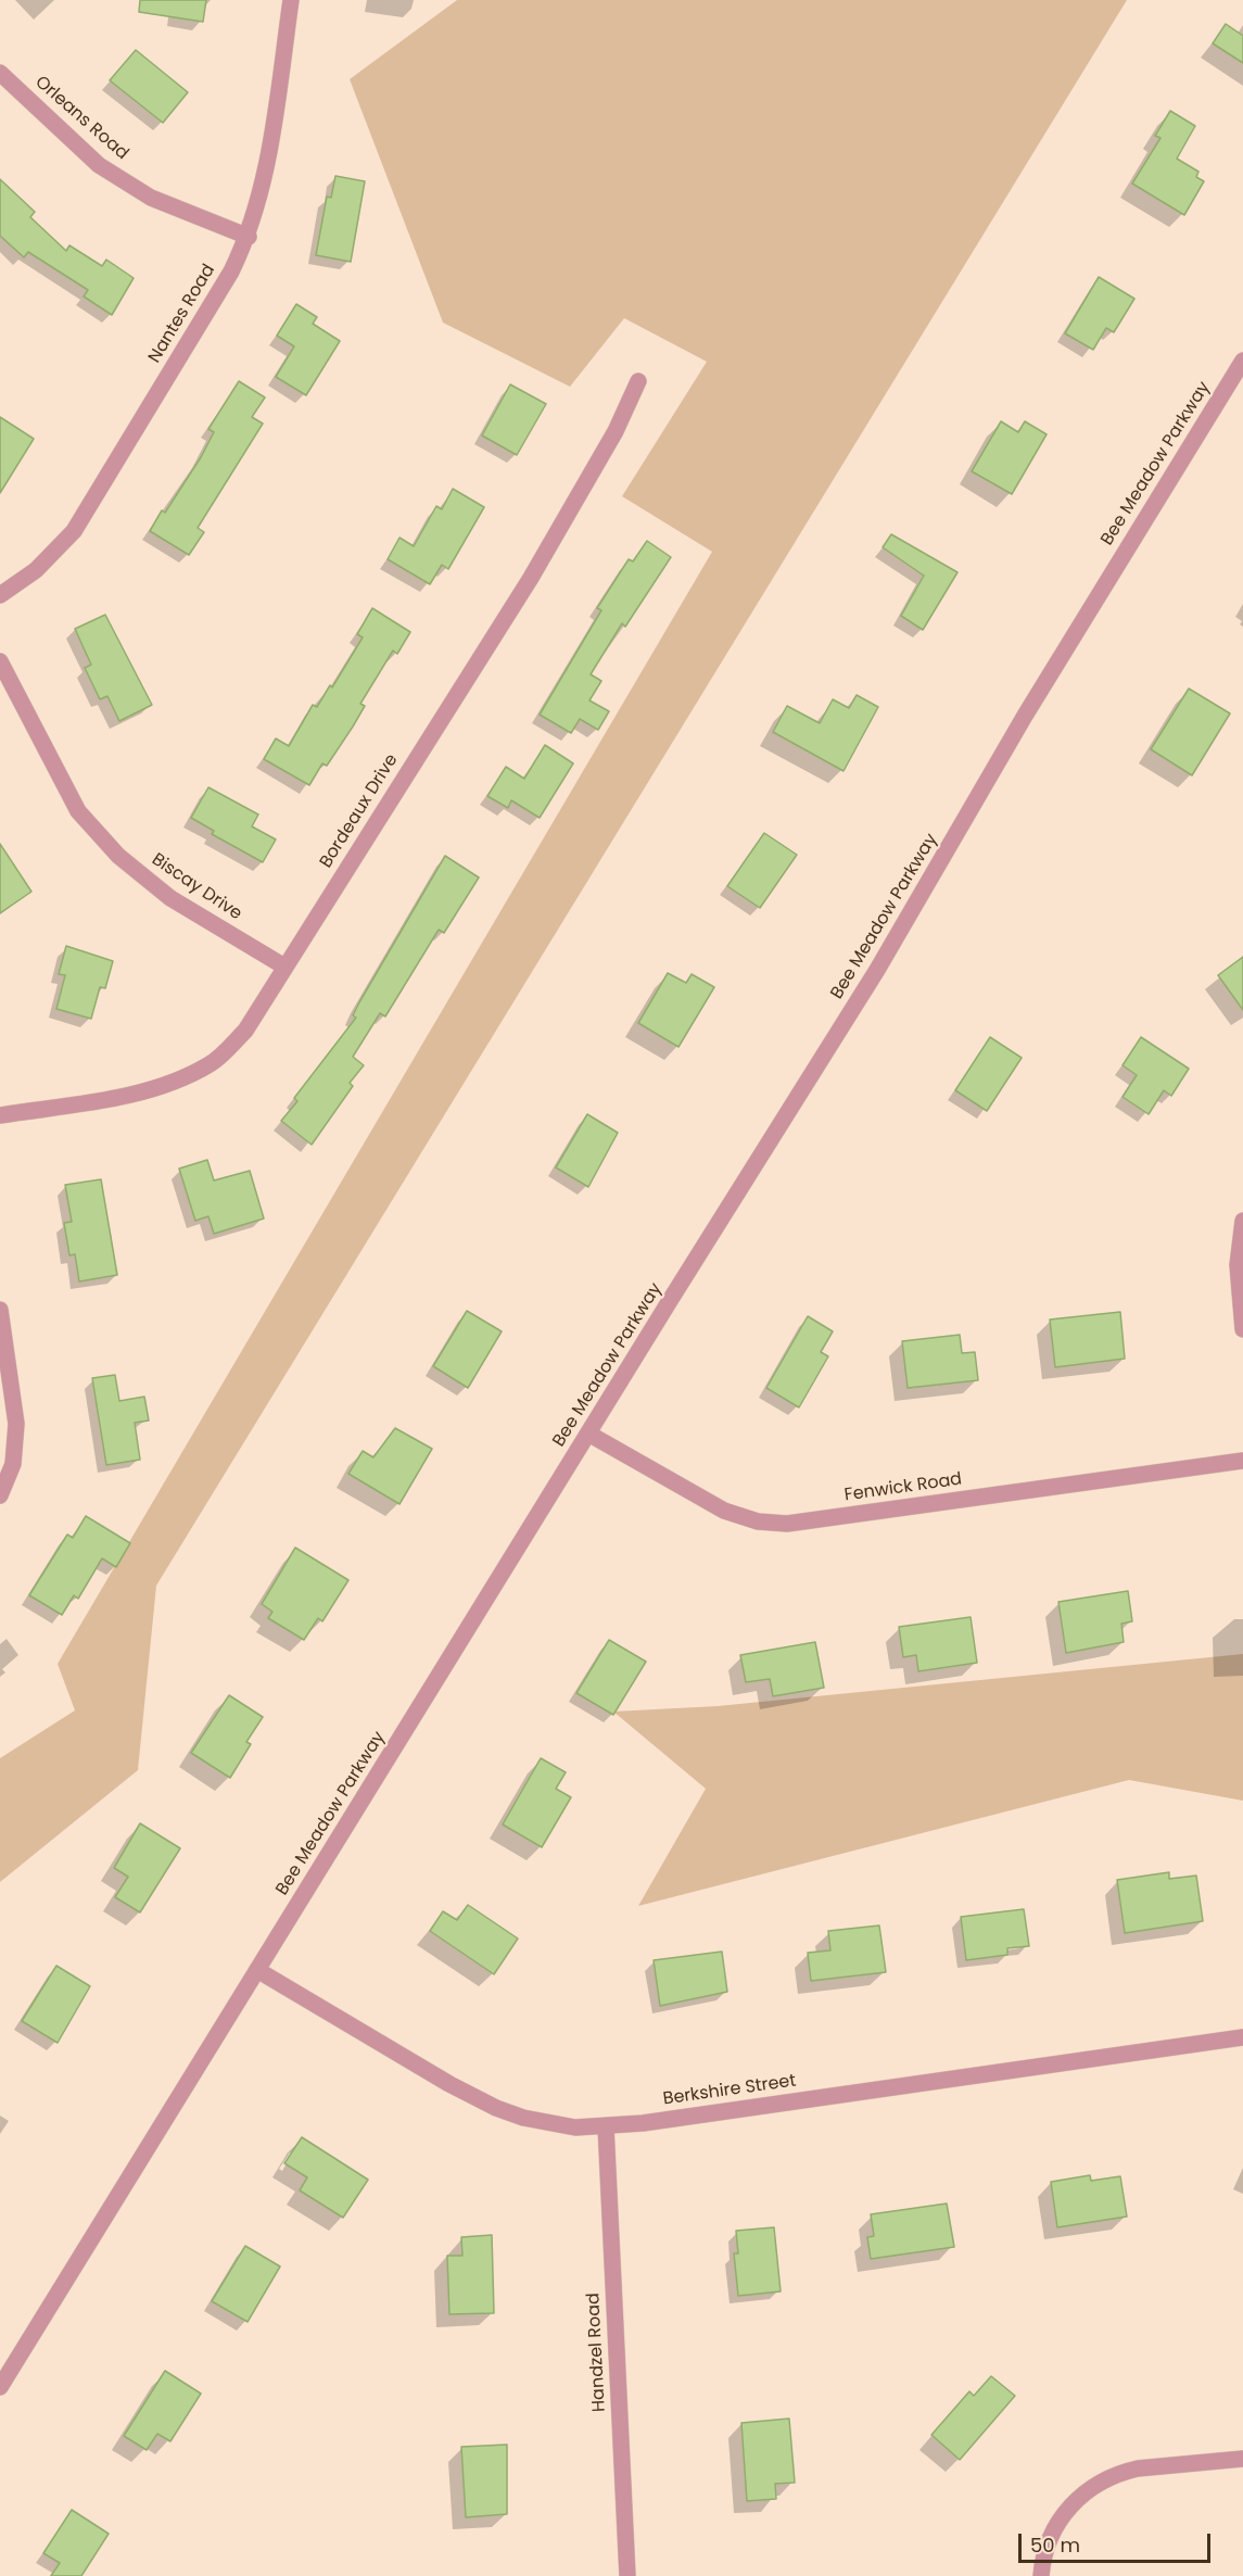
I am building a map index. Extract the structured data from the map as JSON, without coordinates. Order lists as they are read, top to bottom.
{
  "streets": {
    "street": [
      "Orleans Road",
      "Nantes Road",
      "Bee Meadow Parkway",
      "Bordeaux Drive",
      "Biscay Drive",
      "Fenwick Road",
      "Berkshire Street",
      "Handzel Road"
    ]
  },
  "crossings": [
    ["Orleans Road", "Nantes Road"],
    ["Bee Meadow Parkway", "Fenwick Road"],
    ["Bee Meadow Parkway", "Berkshire Street"],
    ["Bordeaux Drive", "Biscay Drive"],
    ["Berkshire Street", "Handzel Road"]
  ],
  "scale_bar": "50 m"
}
